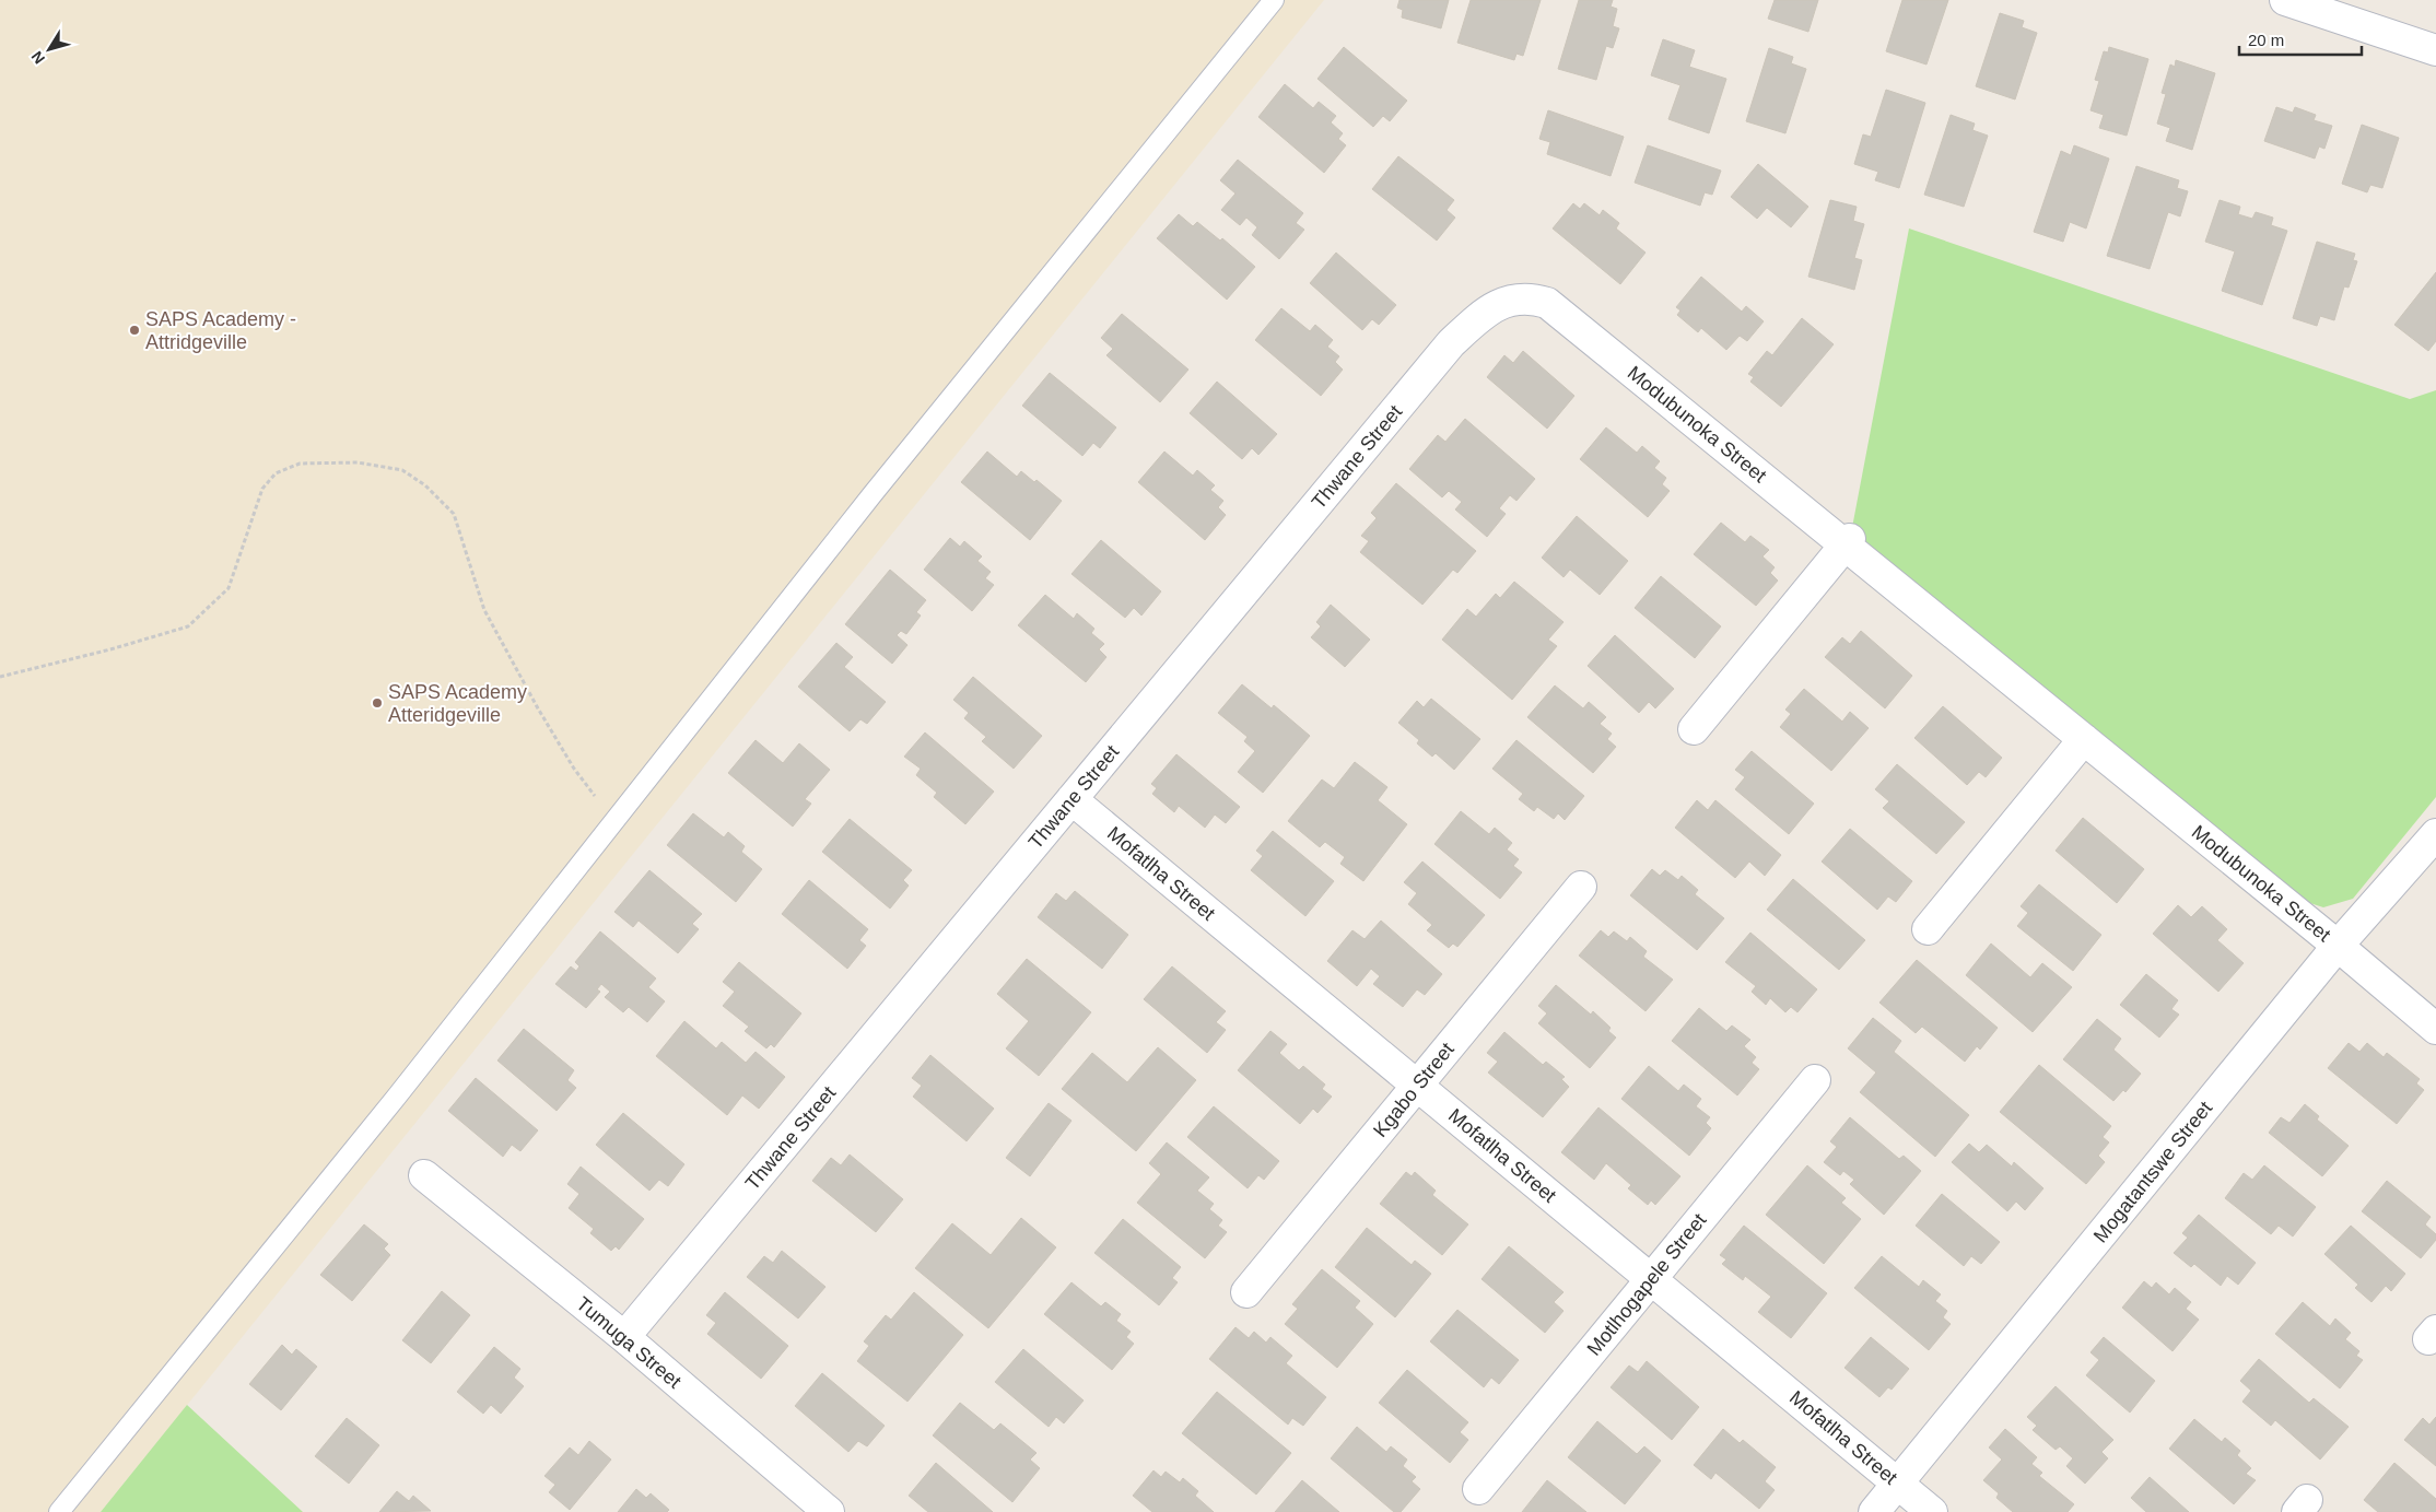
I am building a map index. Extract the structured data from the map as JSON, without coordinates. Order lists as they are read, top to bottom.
{
  "streets": {
    "street": [
      "Modubunoka Street",
      "Thwane Street",
      "Mofatlha Street",
      "Kgabo Street",
      "Mogatantswe Street",
      "Motlhogapele Street",
      "Tumuga Street"
    ]
  },
  "crossings": [
    ["Modubunoka Street", "Thwane Street"],
    ["Modubunoka Street", "Mogatantswe Street"],
    ["Thwane Street", "Mofatlha Street"],
    ["Thwane Street", "Tumuga Street"],
    ["Mofatlha Street", "Kgabo Street"],
    ["Mofatlha Street", "Mogatantswe Street"],
    ["Mofatlha Street", "Motlhogapele Street"]
  ],
  "places": ["SAPS Academy - Attridgeville", "SAPS Academy Atteridgeville"],
  "scale_bar": "20 m",
  "north": "bottom left"
}
